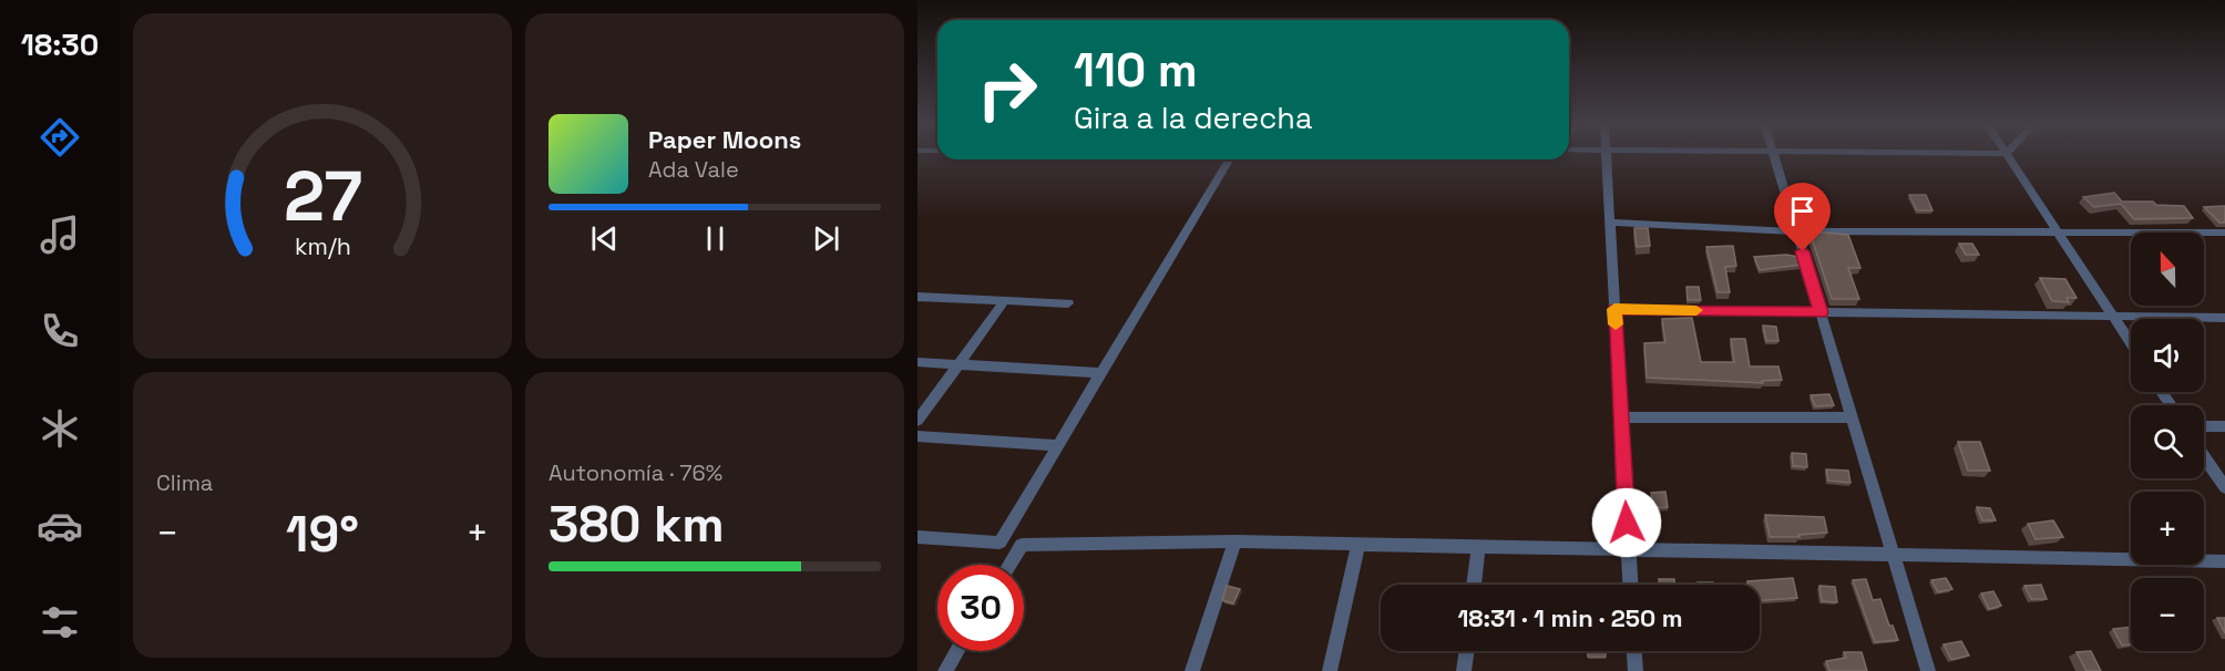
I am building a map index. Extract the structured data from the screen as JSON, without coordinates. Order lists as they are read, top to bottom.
{
  "north": "top",
  "page": {
    "tabs": "18:30",
    "turn": ["110 m", "Gira a la derecha"],
    "song": ["Paper Moons", "Ada Vale"],
    "map_buttons": ["+", "−"],
    "tile": [
      "Clima",
      ["Autonomía · 76%", "380 km"]
    ],
    "heat": ["−", "19°", "+"],
    "limit": "30",
    "trip": "18:31 · 1 min · 250 m",
    "gauge": ["27", "km/h"]
  }
}
